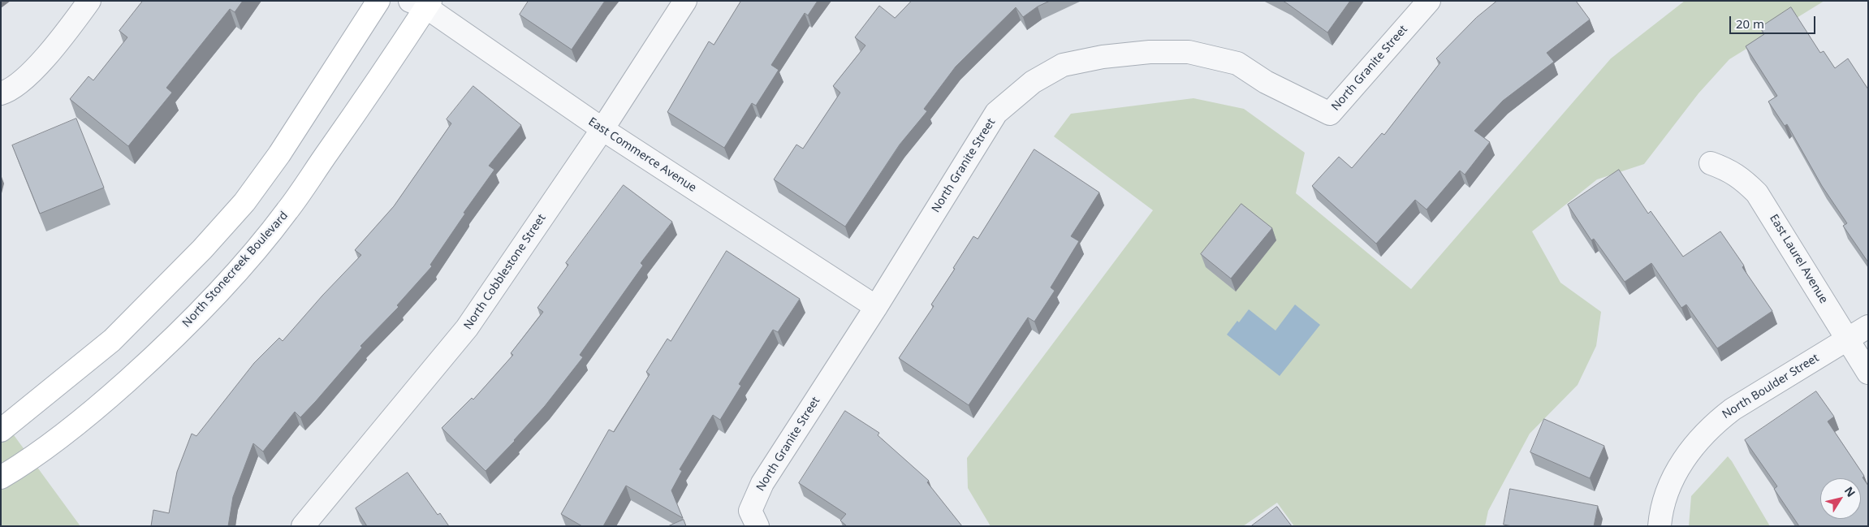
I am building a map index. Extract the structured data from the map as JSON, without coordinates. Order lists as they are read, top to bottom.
{
  "streets": {
    "street": [
      "North Granite Street",
      "East Commerce Avenue",
      "East Laurel Avenue",
      "North Stonecreek Boulevard",
      "North Cobblestone Street",
      "North Boulder Street"
    ]
  },
  "crossings": [
    ["North Granite Street", "East Commerce Avenue"],
    ["East Commerce Avenue", "North Stonecreek Boulevard"],
    ["East Commerce Avenue", "North Cobblestone Street"],
    ["East Laurel Avenue", "North Boulder Street"]
  ],
  "scale_bar": "20 m",
  "north": "top right"
}
